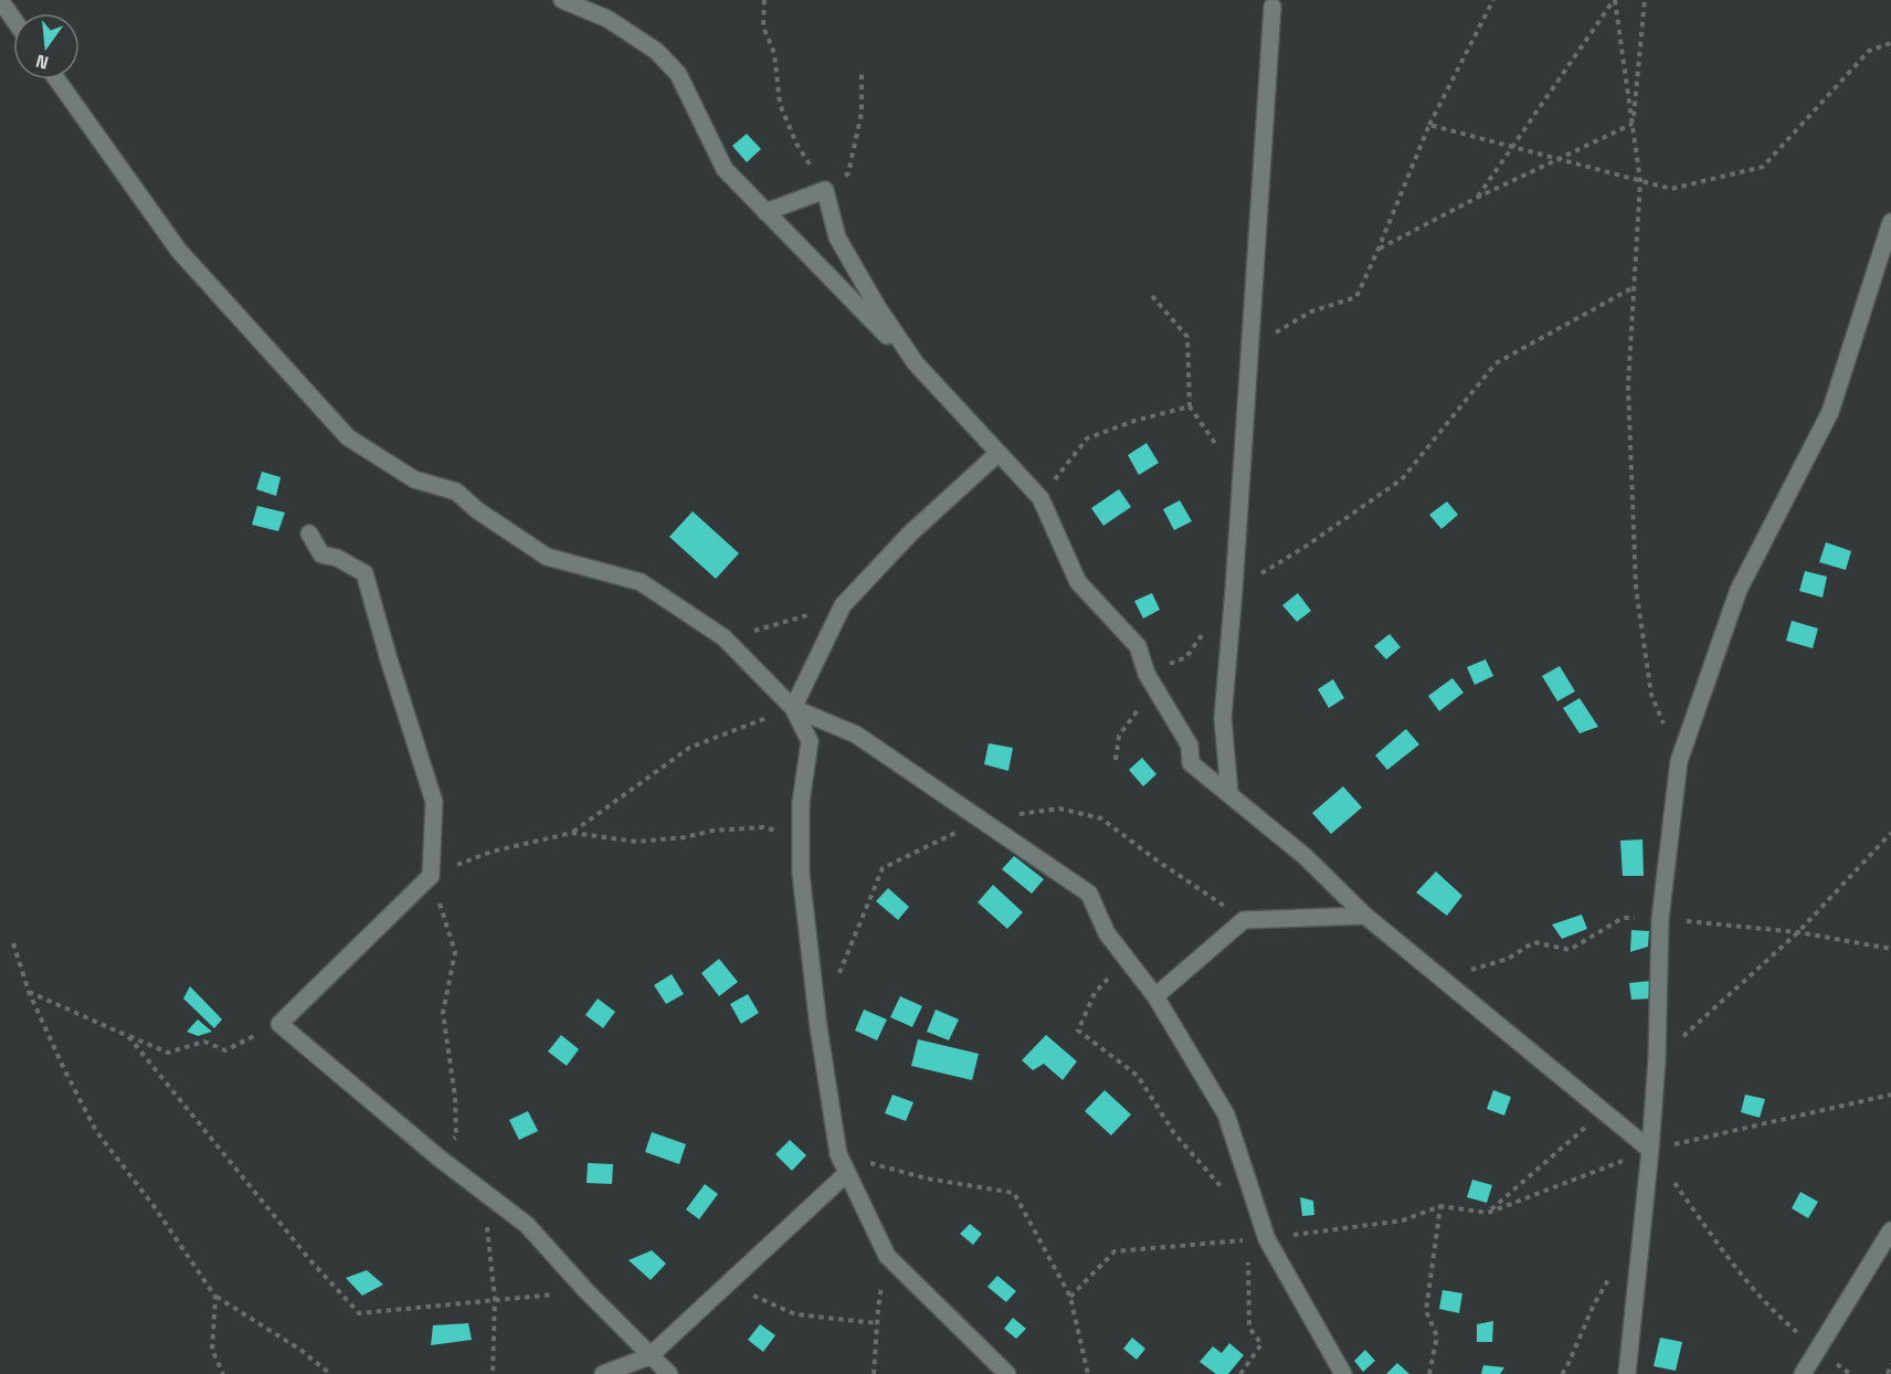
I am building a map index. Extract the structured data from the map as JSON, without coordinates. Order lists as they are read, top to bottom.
{
  "north": "bottom"
}
